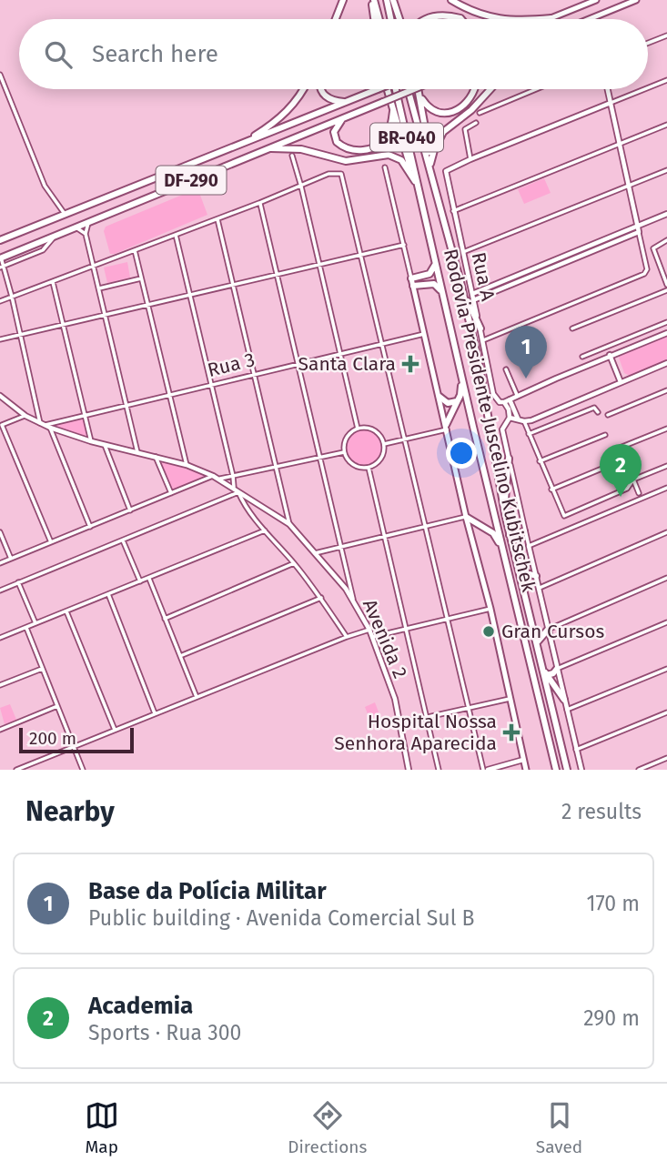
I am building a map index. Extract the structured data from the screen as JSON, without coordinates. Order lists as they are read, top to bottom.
{
  "streets": {
    "highway": ["BR-040", "DF-290", "Rodovia Presidente Juscelino Kubitschek"],
    "street": ["Rua A", "Rua 3", "Avenida 2"]
  },
  "crossings": [
    ["DF-290", "Rodovia Presidente Juscelino Kubitschek"],
    ["Rua 3", "Avenida 2"]
  ],
  "places": {
    "health": ["Santa Clara", "Hospital Nossa Senhora Aparecida"],
    "other": ["Gran Cursos"]
  },
  "scale_bar": "200 m",
  "page": {
    "search": "Search here",
    "pins": ["1", "2"],
    "scale": "200 m",
    "heading": ["Nearby", "2 results"],
    "list": [
      {
        "mark": "1",
        "name": "Base da Polícia Militar",
        "note": "Public building · Avenida Comercial Sul B",
        "value": "170 m"
      },
      {
        "mark": "2",
        "name": "Academia",
        "note": "Sports · Rua 300",
        "value": "290 m"
      }
    ],
    "nav": ["Map", "Directions", "Saved"]
  }
}
